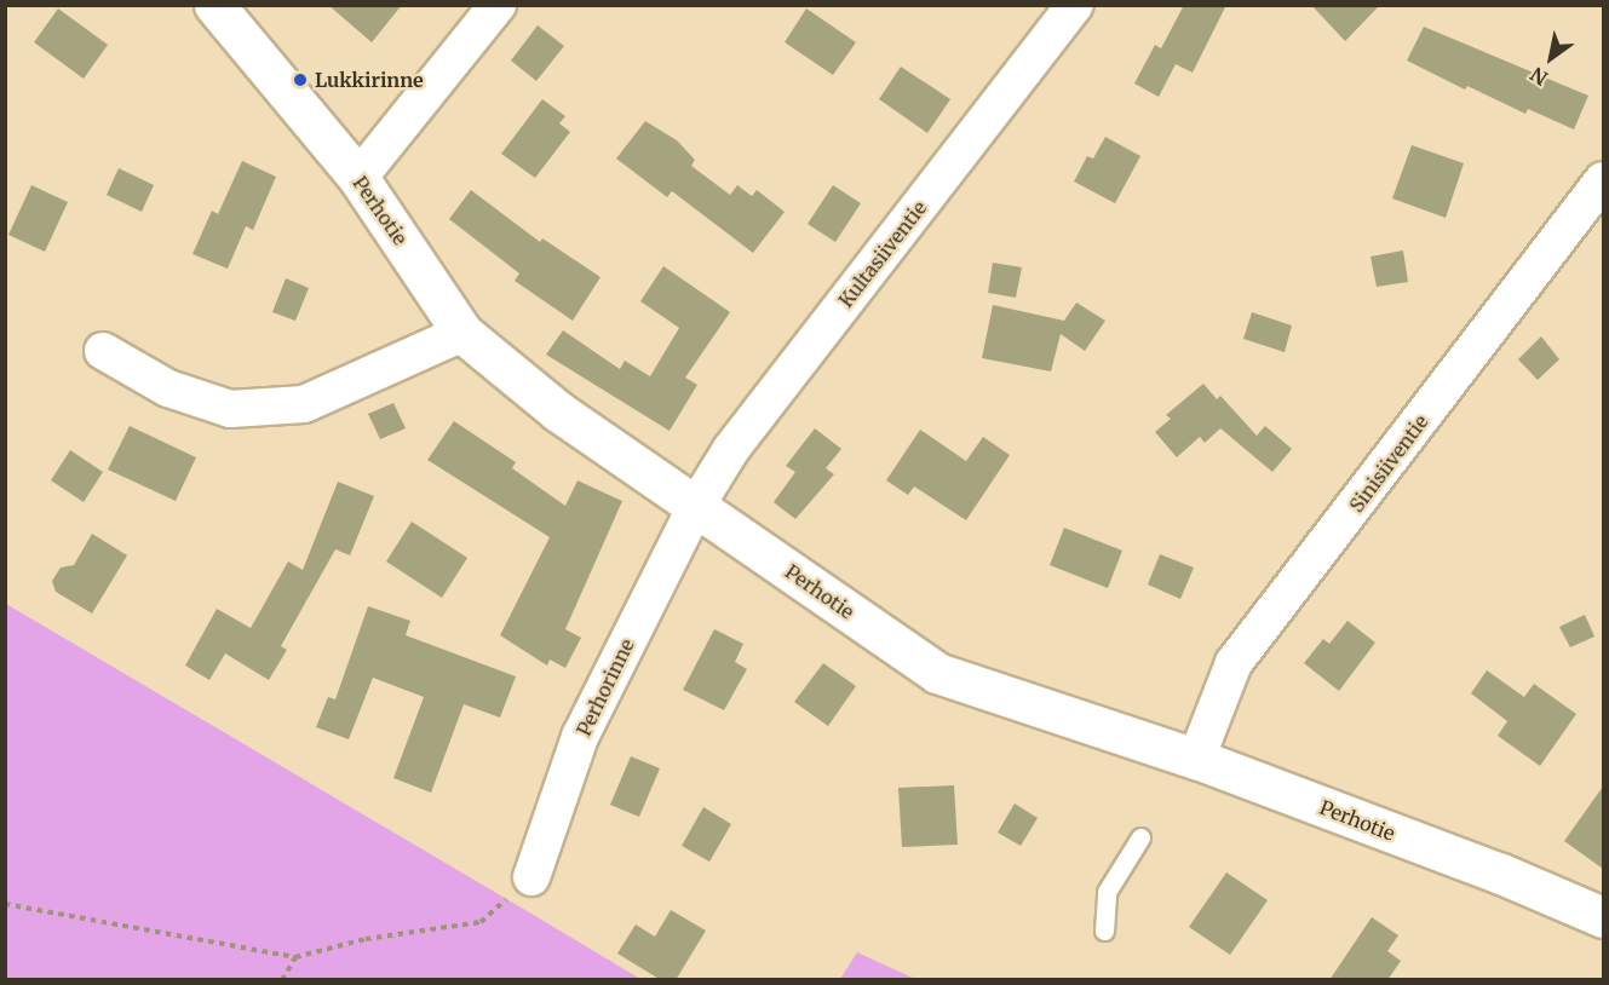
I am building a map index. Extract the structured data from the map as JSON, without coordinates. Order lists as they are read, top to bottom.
{
  "streets": {
    "street": [
      "Perhotie",
      "Kultasiiventie",
      "Sinisiiventie",
      "Perhorinne"
    ]
  },
  "crossings": [
    ["Perhotie", "Kultasiiventie"],
    ["Perhotie", "Sinisiiventie"],
    ["Perhotie", "Perhorinne"],
    ["Kultasiiventie", "Perhorinne"]
  ],
  "places": ["Lukkirinne"],
  "north": "bottom left"
}
